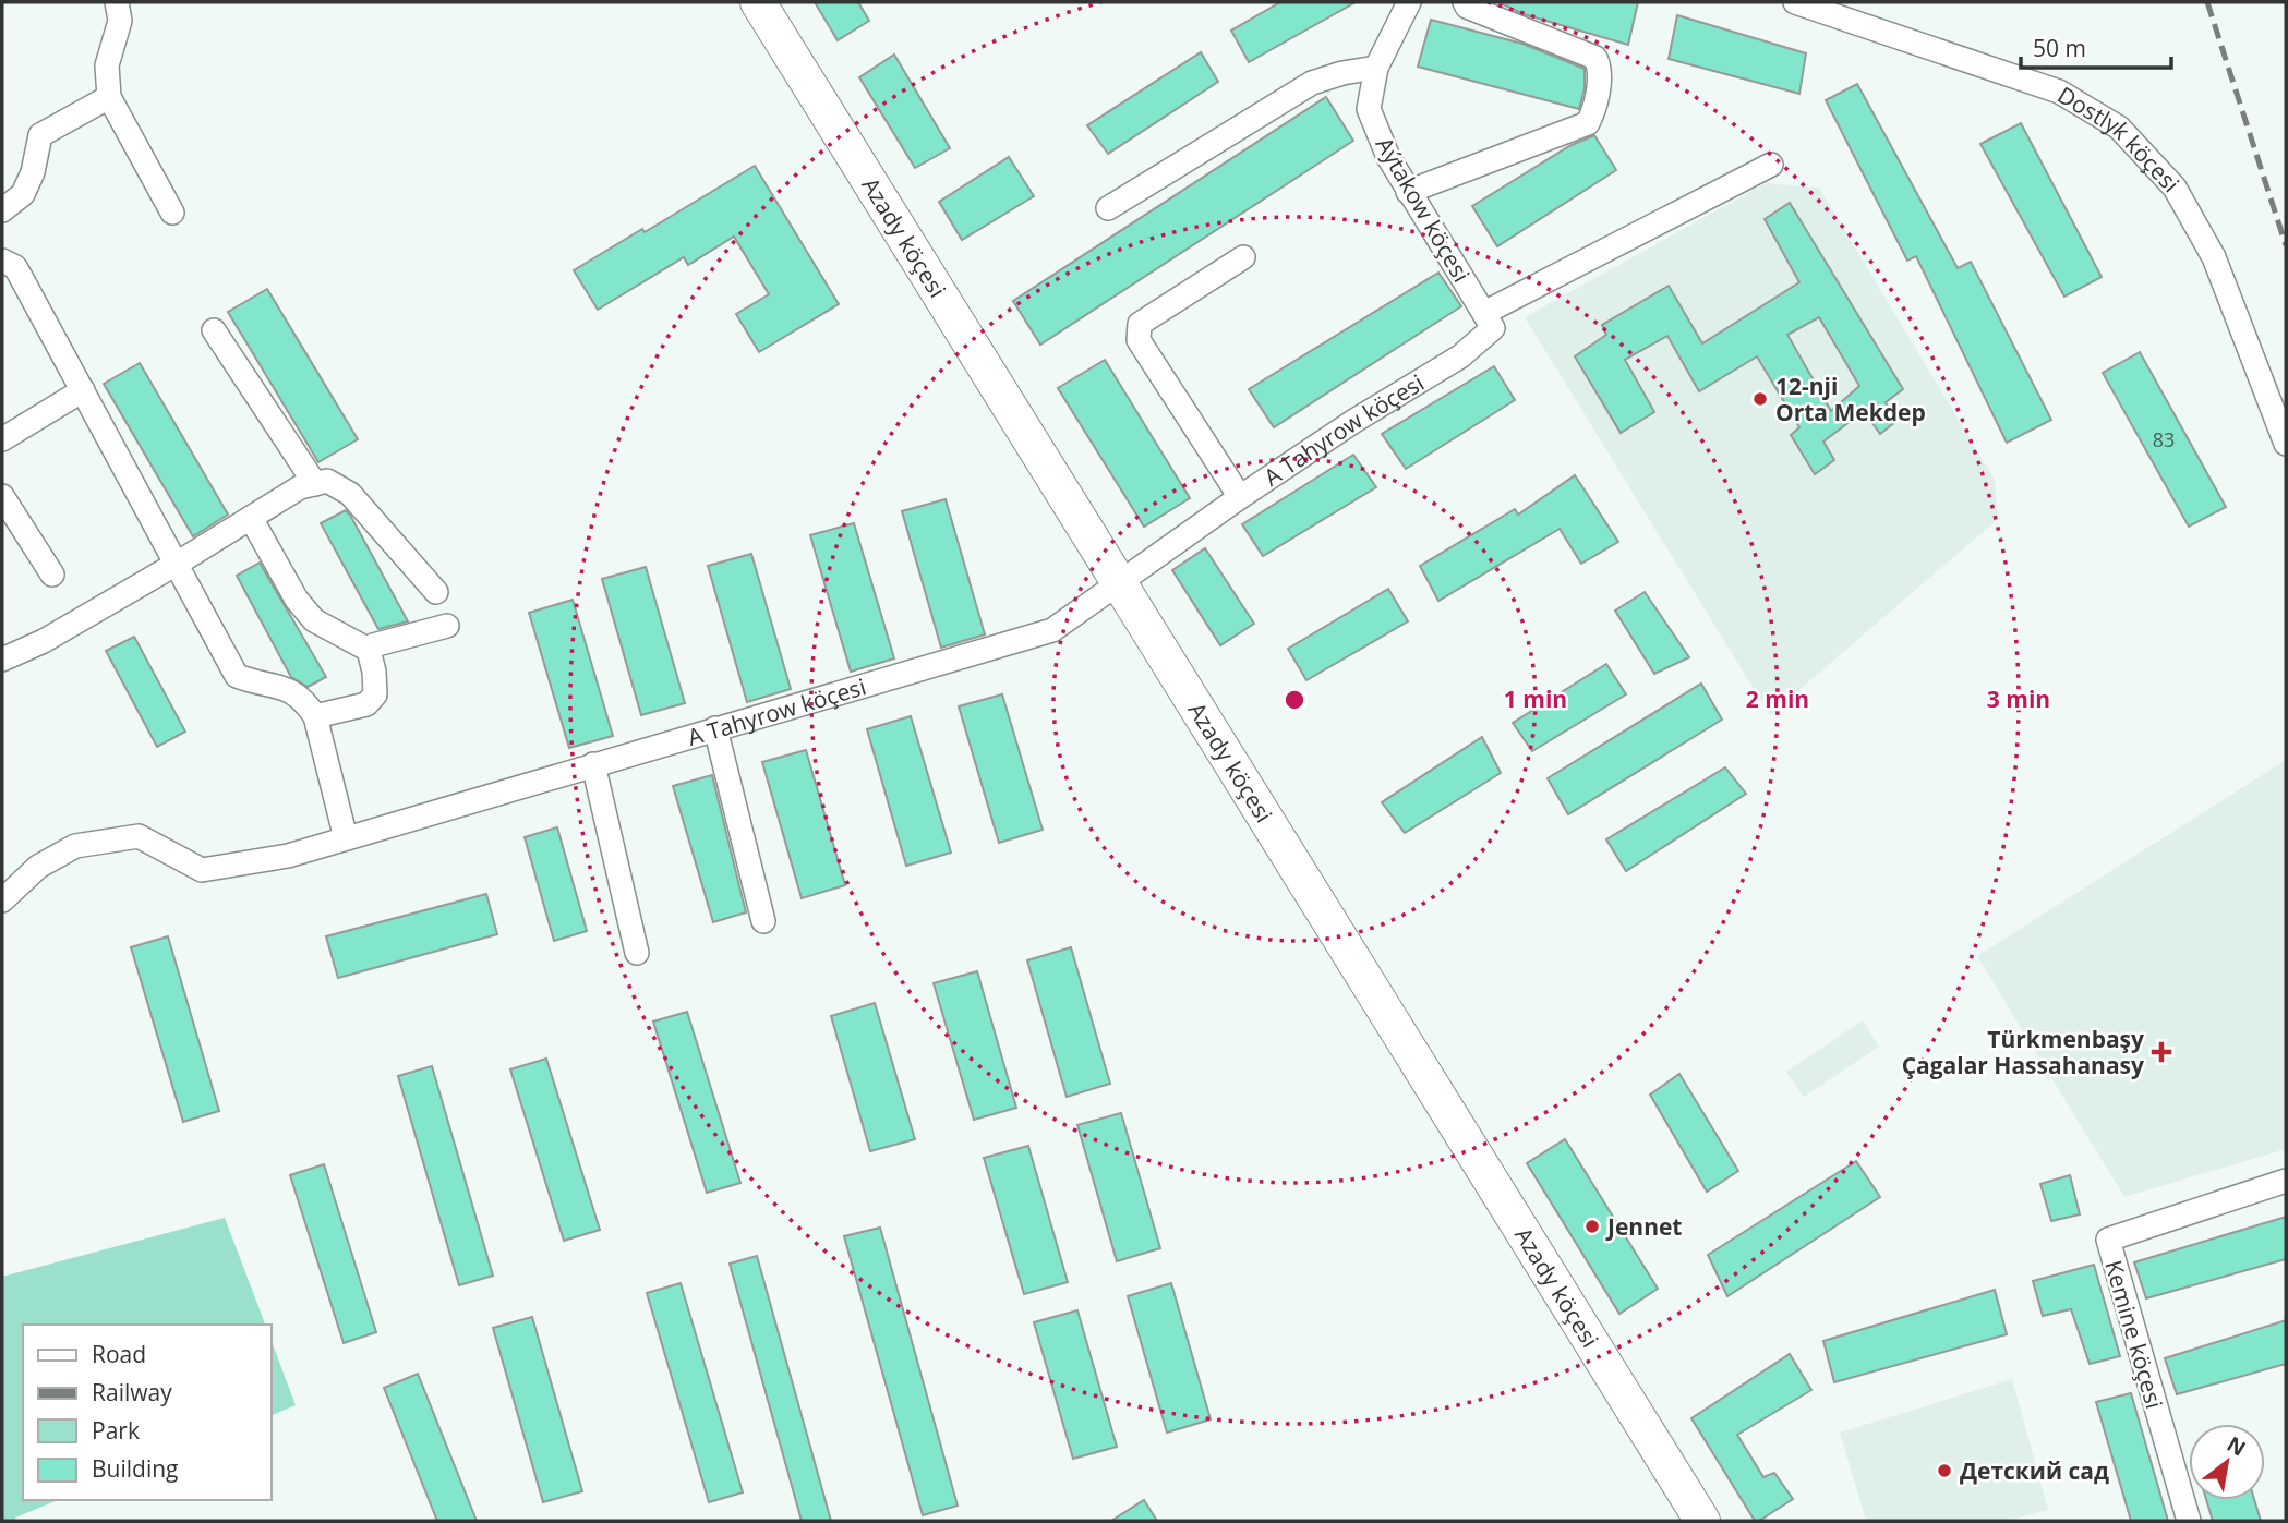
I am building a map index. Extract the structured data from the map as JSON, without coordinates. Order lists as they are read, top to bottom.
{
  "streets": {
    "main road": ["Azady köçesi"],
    "street": [
      "Dostlyk köçesi",
      "Aýtakow köçesi",
      "A Tahyrow köçesi",
      "Kemine köçesi"
    ]
  },
  "crossings": [
    ["Aýtakow köçesi", "A Tahyrow köçesi"],
    ["Azady köçesi", "A Tahyrow köçesi"]
  ],
  "places": {
    "other": ["12-nji Orta Mekdep", "Jennet", "Детский сад"],
    "health": ["Türkmenbaşy Çagalar Hassahanasy"]
  },
  "house_numbers": ["83"],
  "legend": [
    "Road",
    "Railway",
    "Park",
    "Building"
  ],
  "scale_bar": "50 m",
  "north": "top right",
  "rings": ["1 min", "2 min", "3 min"]
}
